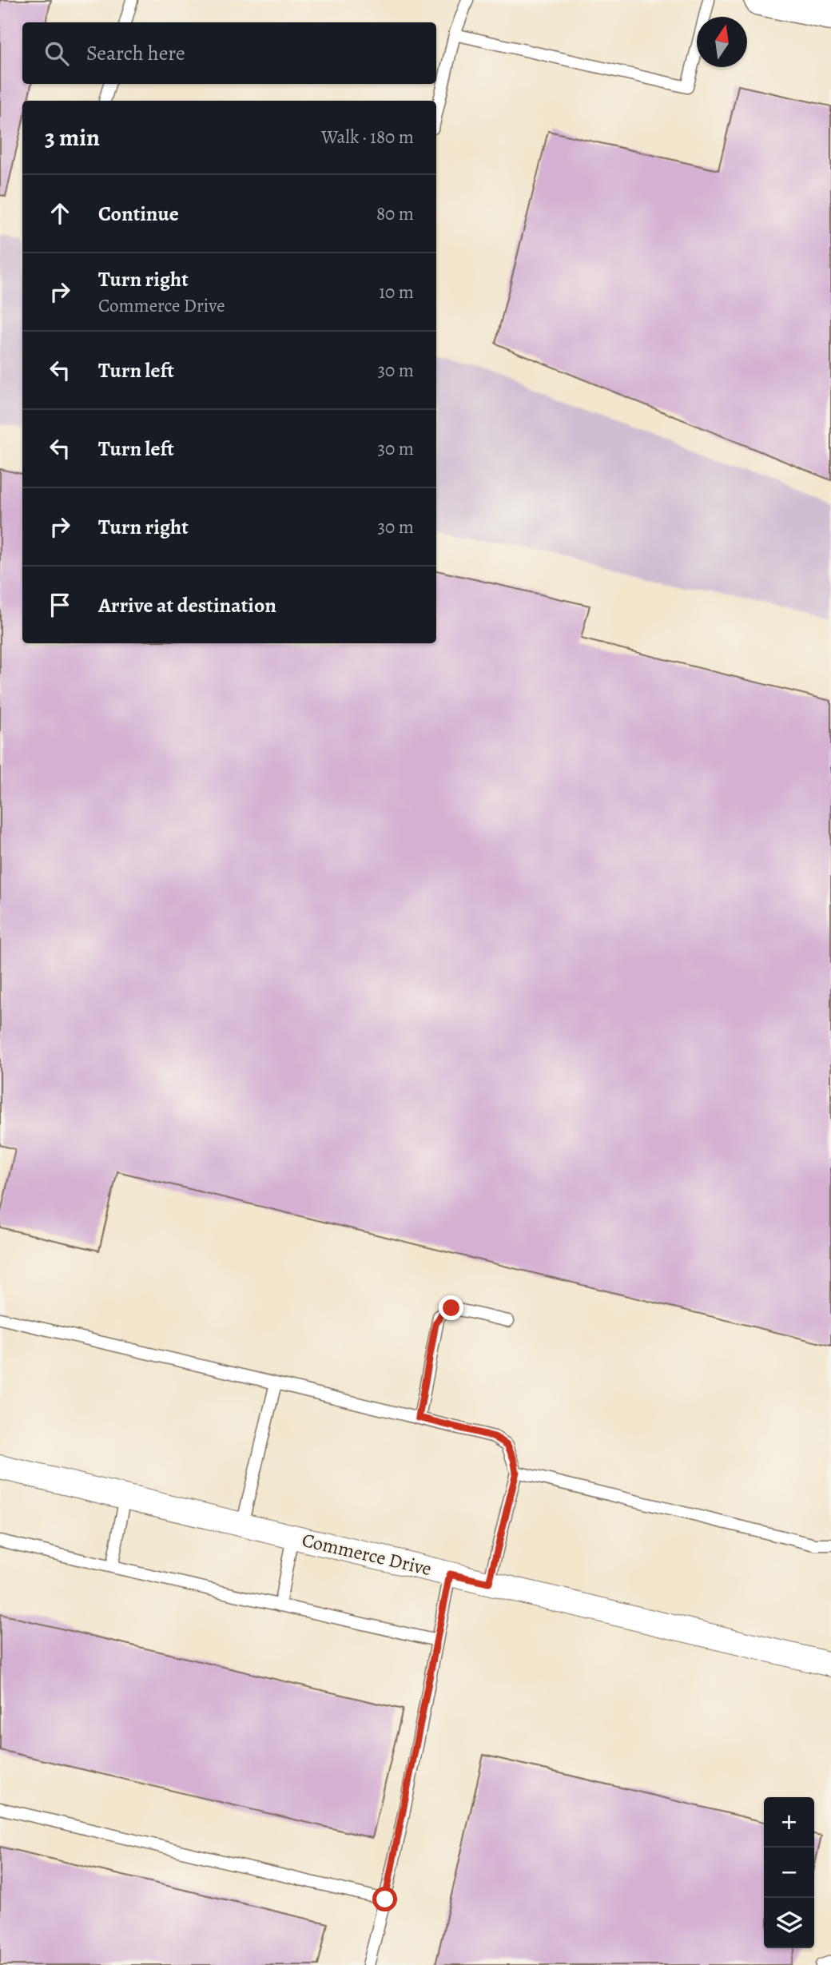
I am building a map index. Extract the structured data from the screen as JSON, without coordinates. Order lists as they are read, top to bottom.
{
  "streets": {
    "street": ["Commerce Drive"]
  },
  "north": "top",
  "page": {
    "search": "Search here",
    "heading": ["3 min", "Walk · 180 m"],
    "list": [
      ["Continue", "80 m"],
      ["Turn right", "Commerce Drive", "10 m"],
      ["Turn left", "30 m"],
      ["Turn left", "30 m"],
      ["Turn right", "30 m"],
      "Arrive at destination"
    ],
    "map_buttons": ["+", "−"]
  }
}
